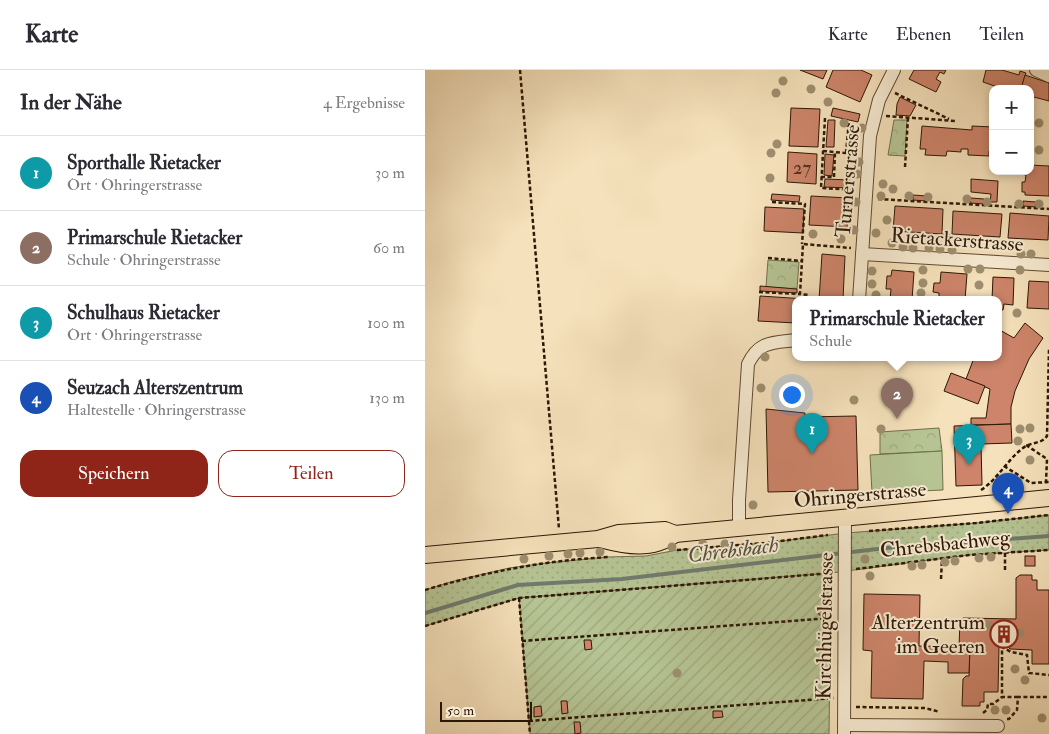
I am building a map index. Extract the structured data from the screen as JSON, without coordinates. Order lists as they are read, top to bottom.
{
  "streets": {
    "main road": ["Ohringerstrasse"],
    "street": ["Turnerstrasse", "Rietackerstrasse", "Kirchhügelstrasse"],
    "path": ["Chrebsbachweg"]
  },
  "crossings": [
    ["Turnerstrasse", "Rietackerstrasse"],
    ["Ohringerstrasse", "Kirchhügelstrasse"],
    ["Chrebsbachweg", "Kirchhügelstrasse"]
  ],
  "water": ["Chrebsbach"],
  "places": {
    "building": ["Alterzentrum im Geeren"]
  },
  "house_numbers": ["27"],
  "scale_bar": "50 m",
  "page": {
    "header": "Karte",
    "nav": ["Karte", "Ebenen", "Teilen"],
    "heading": ["In der Nähe", "4 Ergebnisse"],
    "map_buttons": ["+", "−"],
    "list": [
      {
        "mark": "1",
        "name": "Sporthalle Rietacker",
        "note": "Ort · Ohringerstrasse",
        "value": "30 m"
      },
      {
        "mark": "2",
        "name": "Primarschule Rietacker",
        "note": "Schule · Ohringerstrasse",
        "value": "60 m"
      },
      {
        "mark": "3",
        "name": "Schulhaus Rietacker",
        "note": "Ort · Ohringerstrasse",
        "value": "100 m"
      },
      {
        "mark": "4",
        "name": "Seuzach Alterszentrum",
        "note": "Haltestelle · Ohringerstrasse",
        "value": "130 m"
      }
    ],
    "popup": ["Primarschule Rietacker", "Schule"],
    "pins": [
      "2",
      "1",
      "3",
      "4"
    ],
    "buttons": ["Speichern", "Teilen"],
    "scale": "50 m"
  }
}
